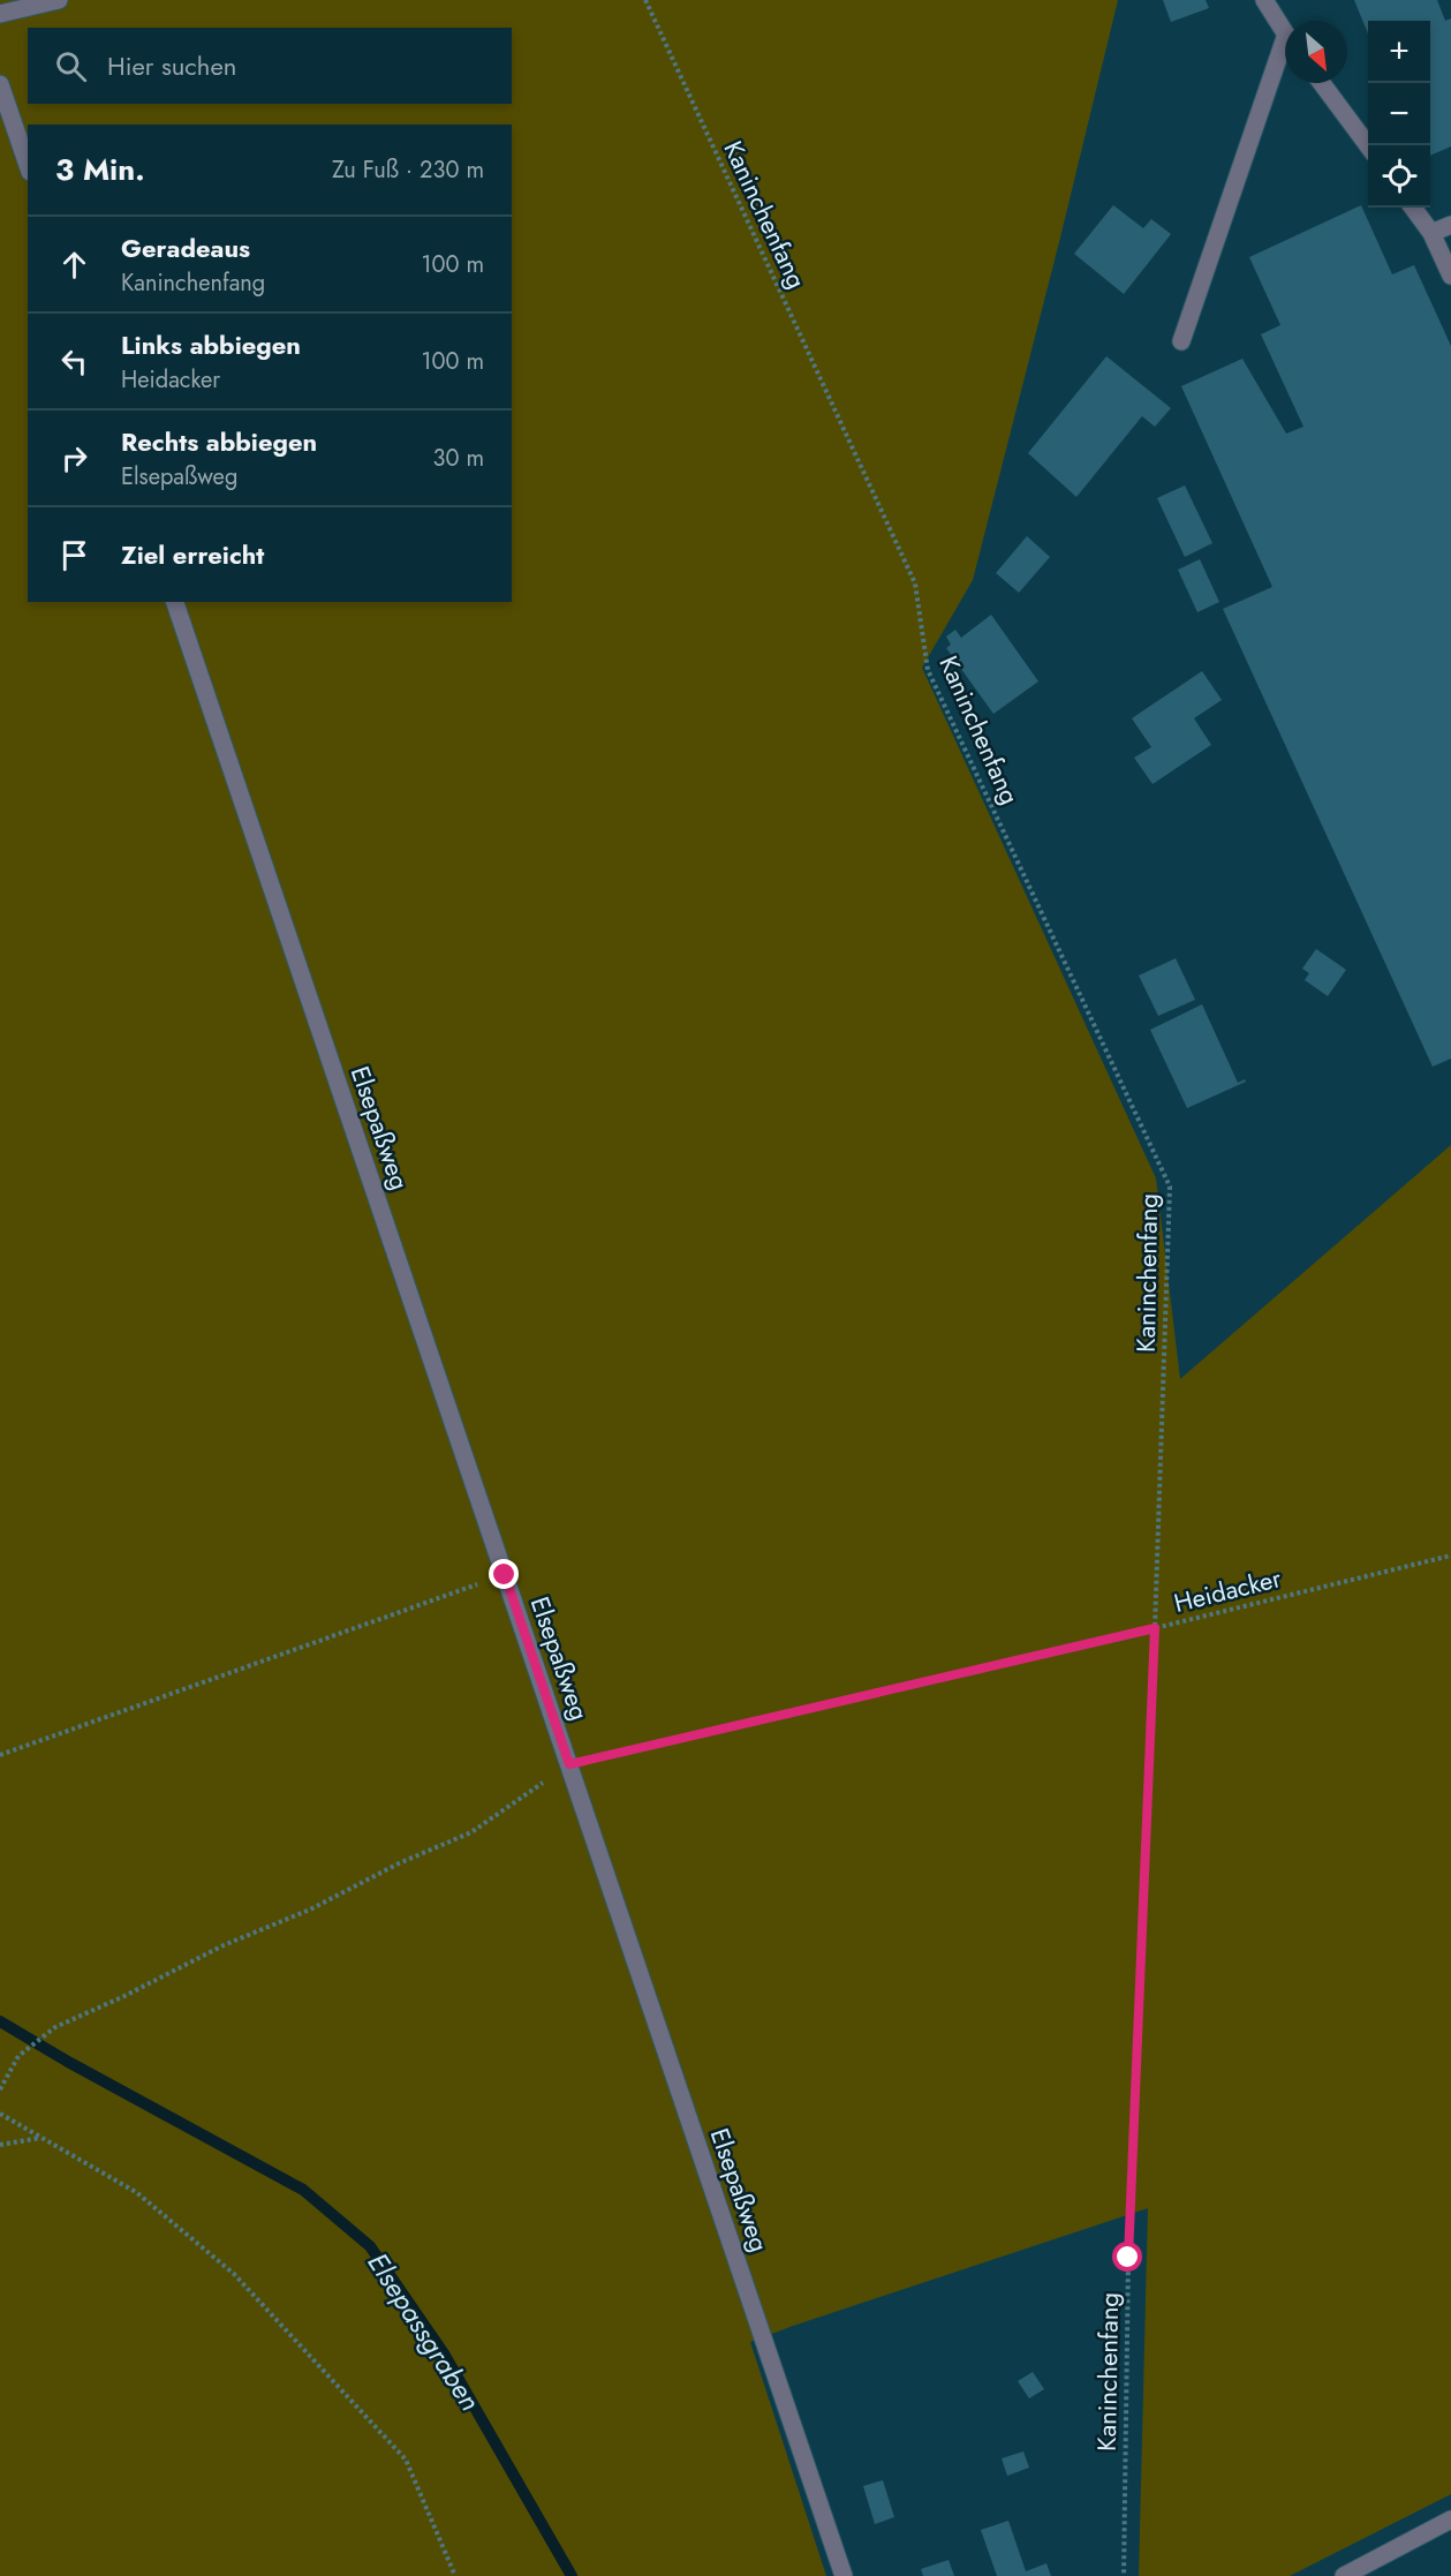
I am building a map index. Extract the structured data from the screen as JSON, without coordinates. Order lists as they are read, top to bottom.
{
  "streets": {
    "street": ["Elsepaßweg"],
    "path": ["Kaninchenfang", "Heidacker"]
  },
  "crossings": [
    ["Kaninchenfang", "Heidacker"],
    ["Elsepaßweg", "Heidacker"]
  ],
  "water": ["Elsepassgraben"],
  "north": "bottom right",
  "page": {
    "map_buttons": ["+", "−"],
    "search": "Hier suchen",
    "heading": ["3 Min.", "Zu Fuß · 230 m"],
    "list": [
      ["Geradeaus", "Kaninchenfang", "100 m"],
      ["Links abbiegen", "Heidacker", "100 m"],
      ["Rechts abbiegen", "Elsepaßweg", "30 m"],
      "Ziel erreicht"
    ]
  }
}
